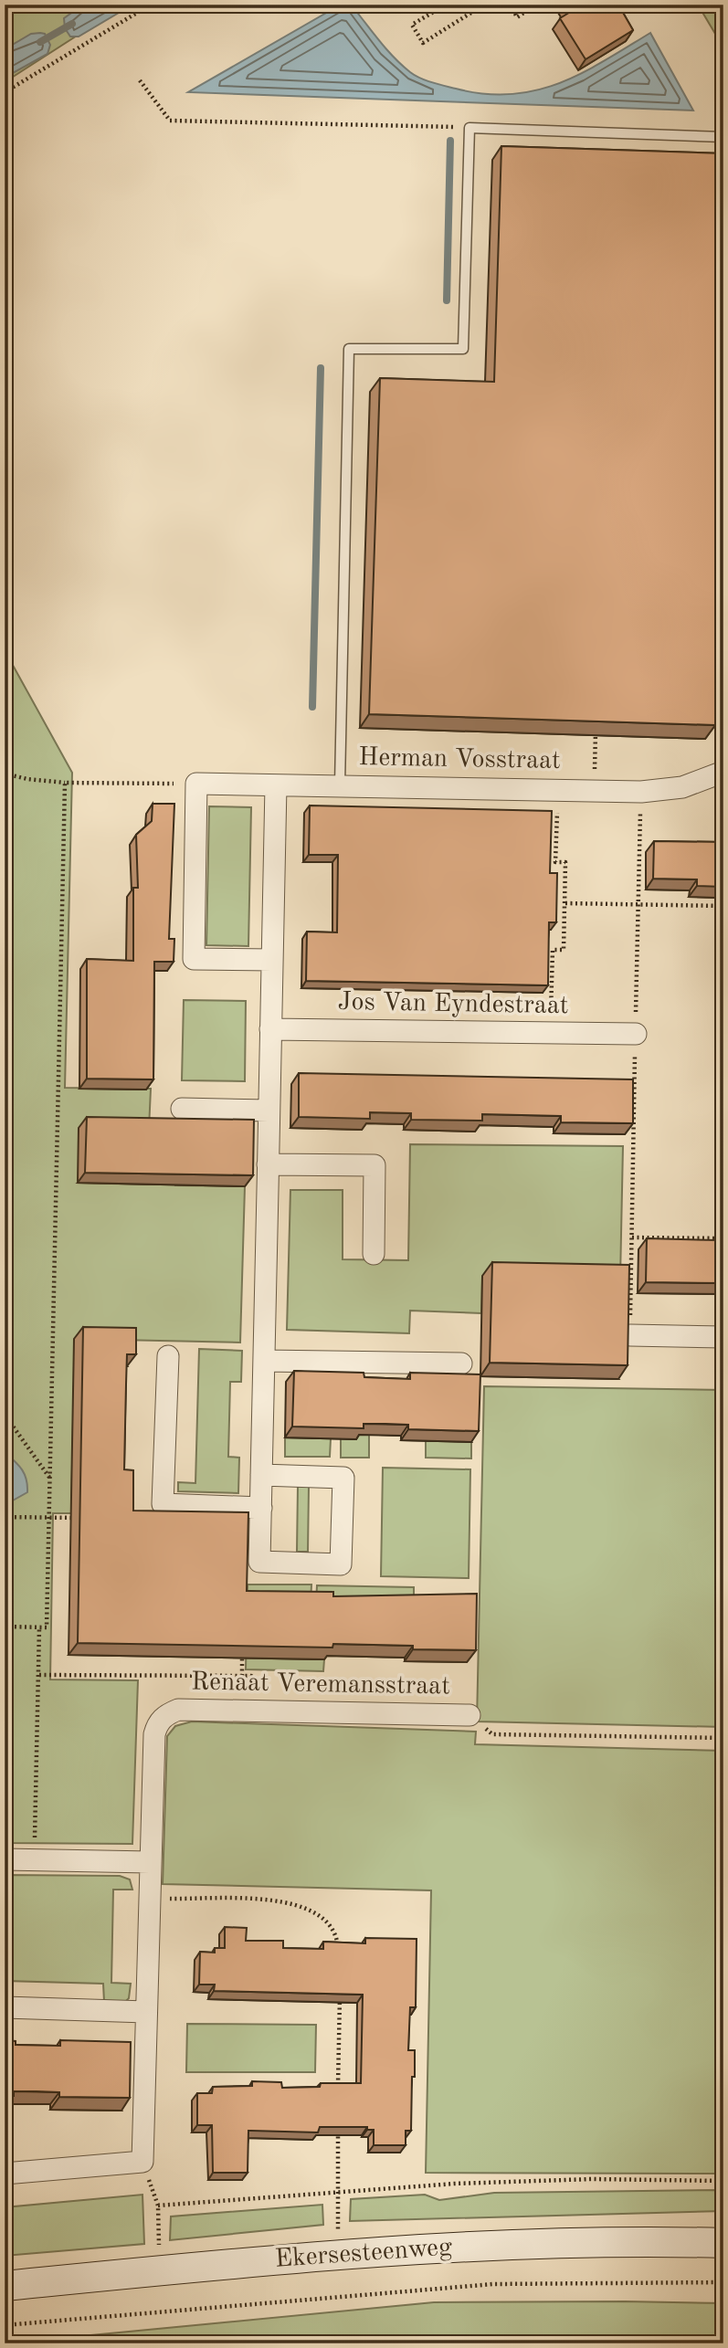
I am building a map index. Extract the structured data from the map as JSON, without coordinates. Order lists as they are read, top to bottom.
{
  "streets": {
    "main road": ["Ekersesteenweg"],
    "street": ["Herman Vosstraat", "Jos Van Eyndestraat", "Renaat Veremansstraat"]
  }
}
